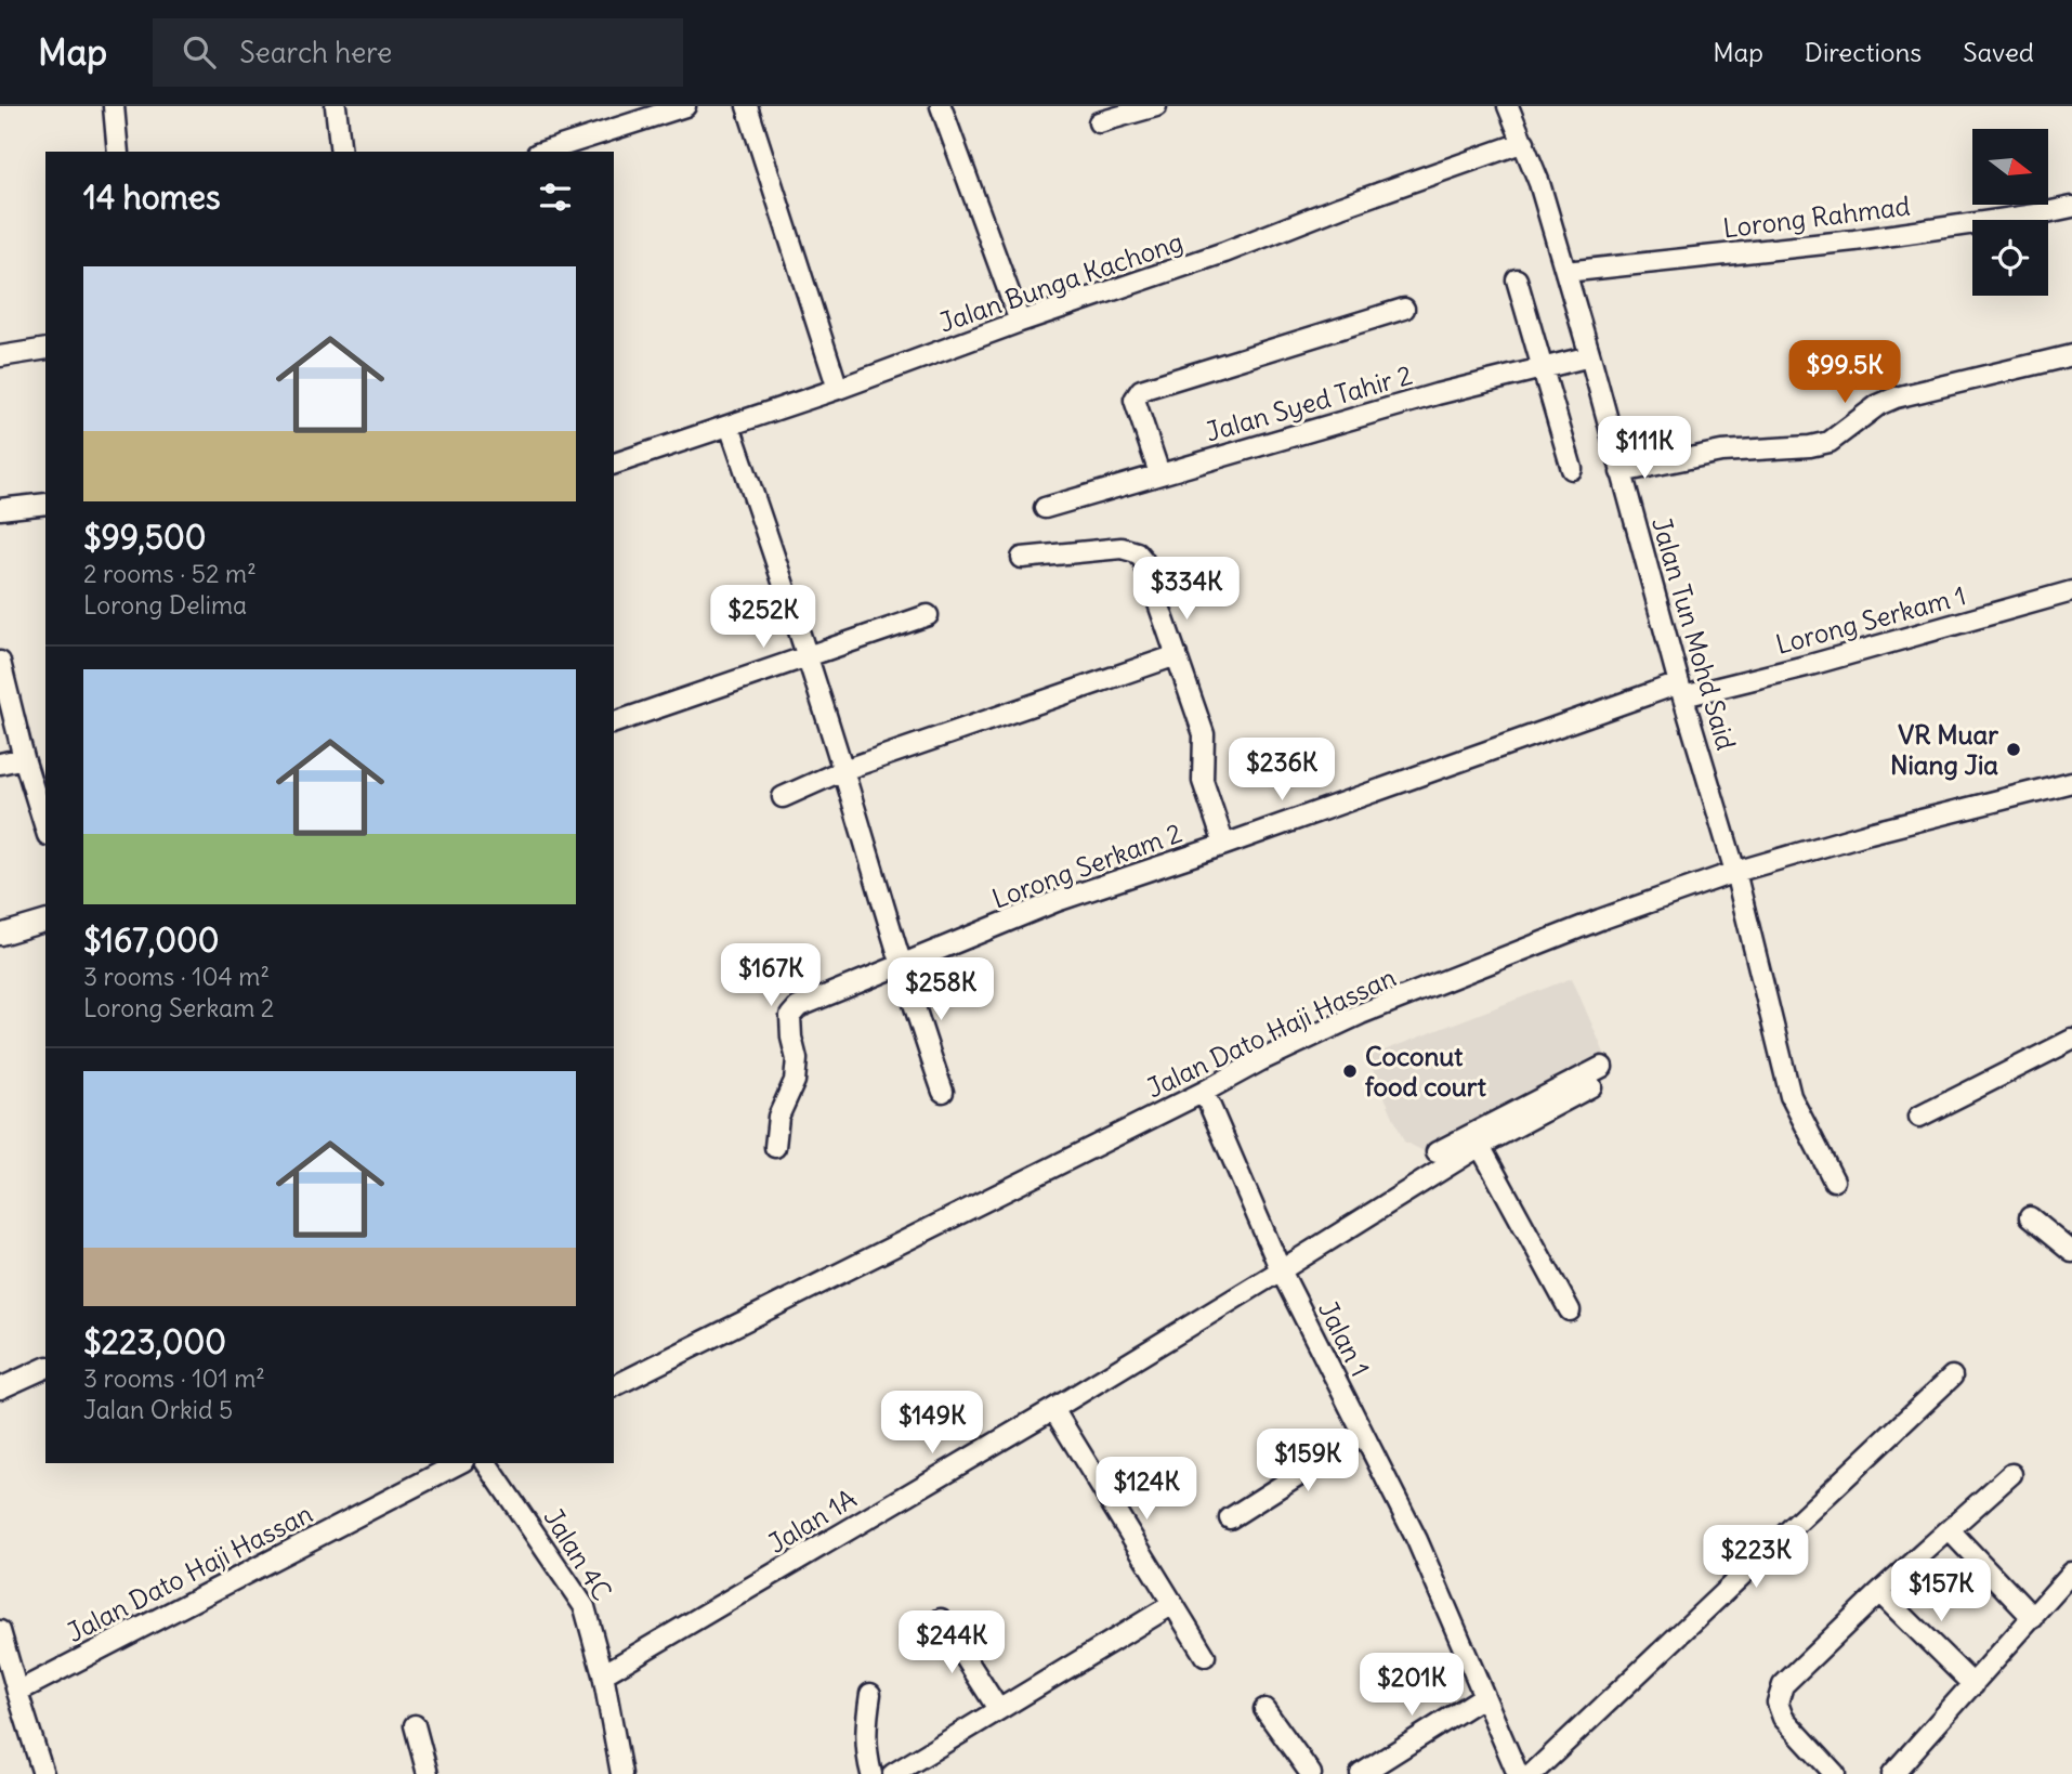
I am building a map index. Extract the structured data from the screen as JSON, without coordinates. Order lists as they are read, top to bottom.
{
  "streets": {
    "street": [
      "Lorong Rahmad",
      "Jalan Bunga Kachong",
      "Jalan Syed Tahir 2",
      "Lorong Serkam 1",
      "Jalan Tun Mohd Said",
      "Lorong Serkam 2",
      "Jalan Dato Haji Hassan",
      "Jalan 1",
      "Jalan 1A",
      "Jalan 4C"
    ]
  },
  "crossings": [
    ["Lorong Rahmad", "Jalan Tun Mohd Said"],
    ["Jalan Bunga Kachong", "Jalan Tun Mohd Said"],
    ["Jalan Syed Tahir 2", "Jalan Tun Mohd Said"],
    ["Lorong Serkam 1", "Jalan Tun Mohd Said"],
    ["Lorong Serkam 1", "Lorong Serkam 2"],
    ["Jalan Tun Mohd Said", "Lorong Serkam 2"],
    ["Jalan Tun Mohd Said", "Jalan Dato Haji Hassan"],
    ["Jalan Dato Haji Hassan", "Jalan 1"],
    ["Jalan 1", "Jalan 1A"],
    ["Jalan 1A", "Jalan 4C"]
  ],
  "places": ["VR Muar Niang Jia", "Coconut food court"],
  "north": "right",
  "page": {
    "header": "Map",
    "search": "Search here",
    "nav": ["Map", "Directions", "Saved"],
    "heading": "14 homes",
    "list": [
      {
        "name": "$99,500",
        "note": "2 rooms · 52 m² · Lorong Delima"
      },
      {
        "name": "$167,000",
        "note": "3 rooms · 104 m² · Lorong Serkam 2"
      },
      {
        "name": "$223,000",
        "note": "3 rooms · 101 m² · Jalan Orkid 5"
      }
    ],
    "price": [
      "$99.5K",
      "$111K",
      "$334K",
      "$252K",
      "$236K",
      "$167K",
      "$258K",
      "$149K",
      "$159K",
      "$124K",
      "$223K",
      "$157K",
      "$244K",
      "$201K"
    ]
  }
}
